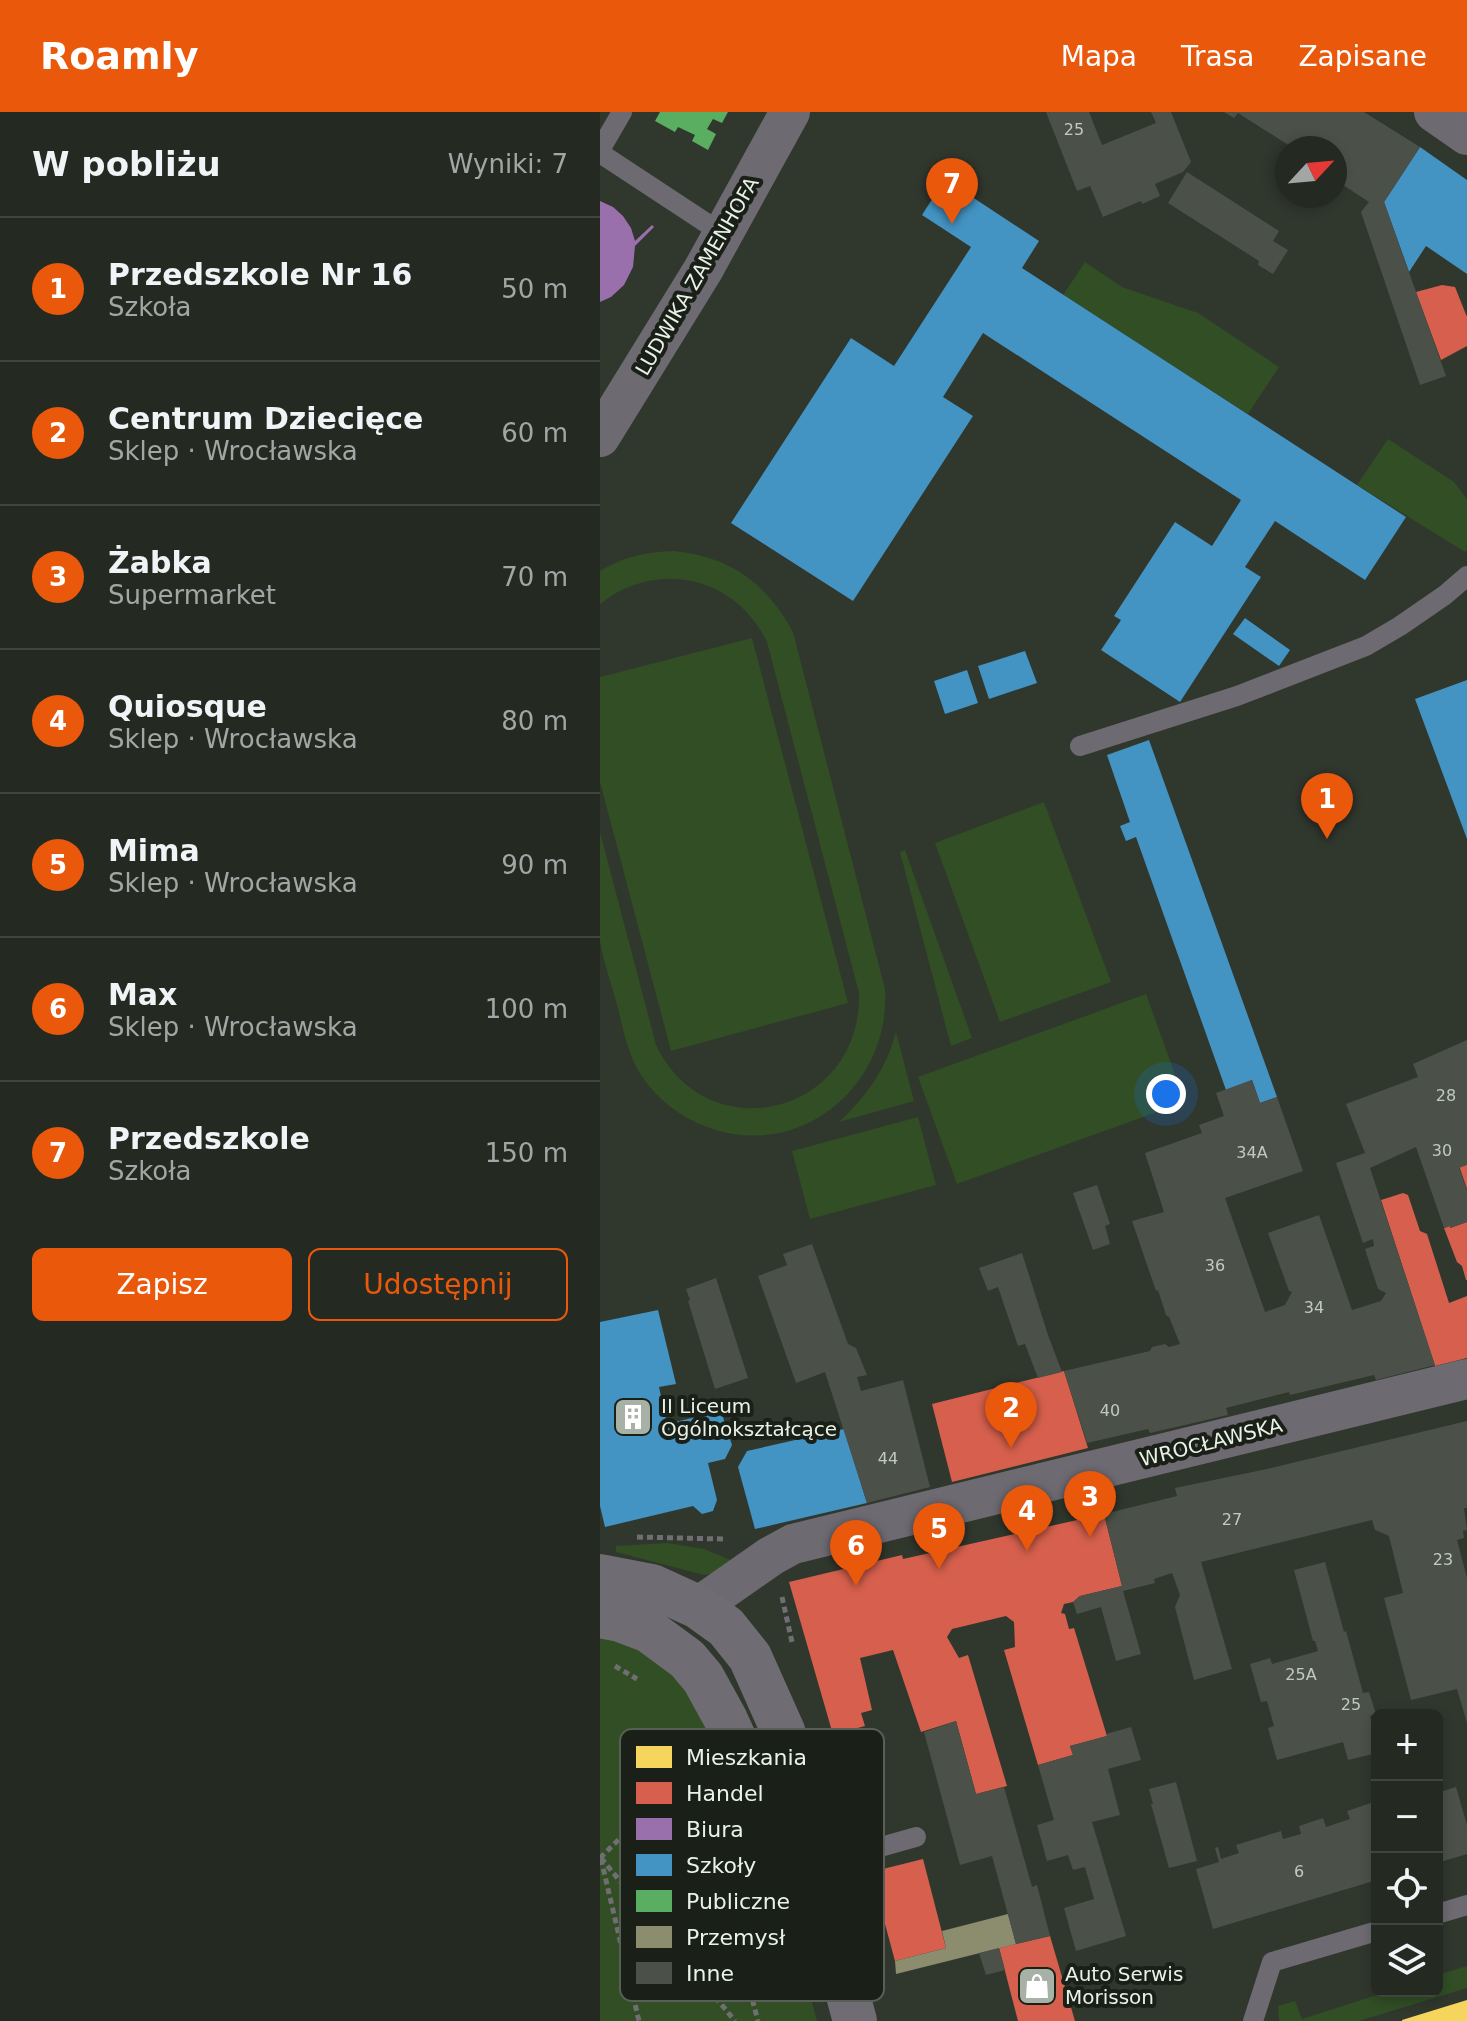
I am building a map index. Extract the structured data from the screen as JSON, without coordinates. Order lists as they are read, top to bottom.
{
  "streets": {
    "street": ["LUDWIKA ZAMENHOFA", "WROCŁAWSKA"]
  },
  "places": {
    "building": ["II Liceum Ogólnokształcące"],
    "shop": ["Auto Serwis Morisson"]
  },
  "house_numbers": [
    "25",
    "28",
    "30",
    "34A",
    "36",
    "34",
    "40",
    "44",
    "27",
    "23",
    "25A",
    "25",
    "6"
  ],
  "legend": [
    "Mieszkania",
    "Handel",
    "Biura",
    "Szkoły",
    "Publiczne",
    "Przemysł",
    "Inne"
  ],
  "north": "top right",
  "page": {
    "header": "Roamly",
    "nav": ["Mapa", "Trasa", "Zapisane"],
    "heading": ["W pobliżu", "Wyniki: 7"],
    "pins": [
      "7",
      "1",
      "2",
      "3",
      "4",
      "5",
      "6"
    ],
    "list": [
      {
        "mark": "1",
        "name": "Przedszkole Nr 16",
        "note": "Szkoła",
        "value": "50 m"
      },
      {
        "mark": "2",
        "name": "Centrum Dziecięce",
        "note": "Sklep · Wrocławska",
        "value": "60 m"
      },
      {
        "mark": "3",
        "name": "Żabka",
        "note": "Supermarket",
        "value": "70 m"
      },
      {
        "mark": "4",
        "name": "Quiosque",
        "note": "Sklep · Wrocławska",
        "value": "80 m"
      },
      {
        "mark": "5",
        "name": "Mima",
        "note": "Sklep · Wrocławska",
        "value": "90 m"
      },
      {
        "mark": "6",
        "name": "Max",
        "note": "Sklep · Wrocławska",
        "value": "100 m"
      },
      {
        "mark": "7",
        "name": "Przedszkole",
        "note": "Szkoła",
        "value": "150 m"
      }
    ],
    "buttons": ["Zapisz", "Udostępnij"],
    "map_buttons": ["+", "−"]
  }
}
